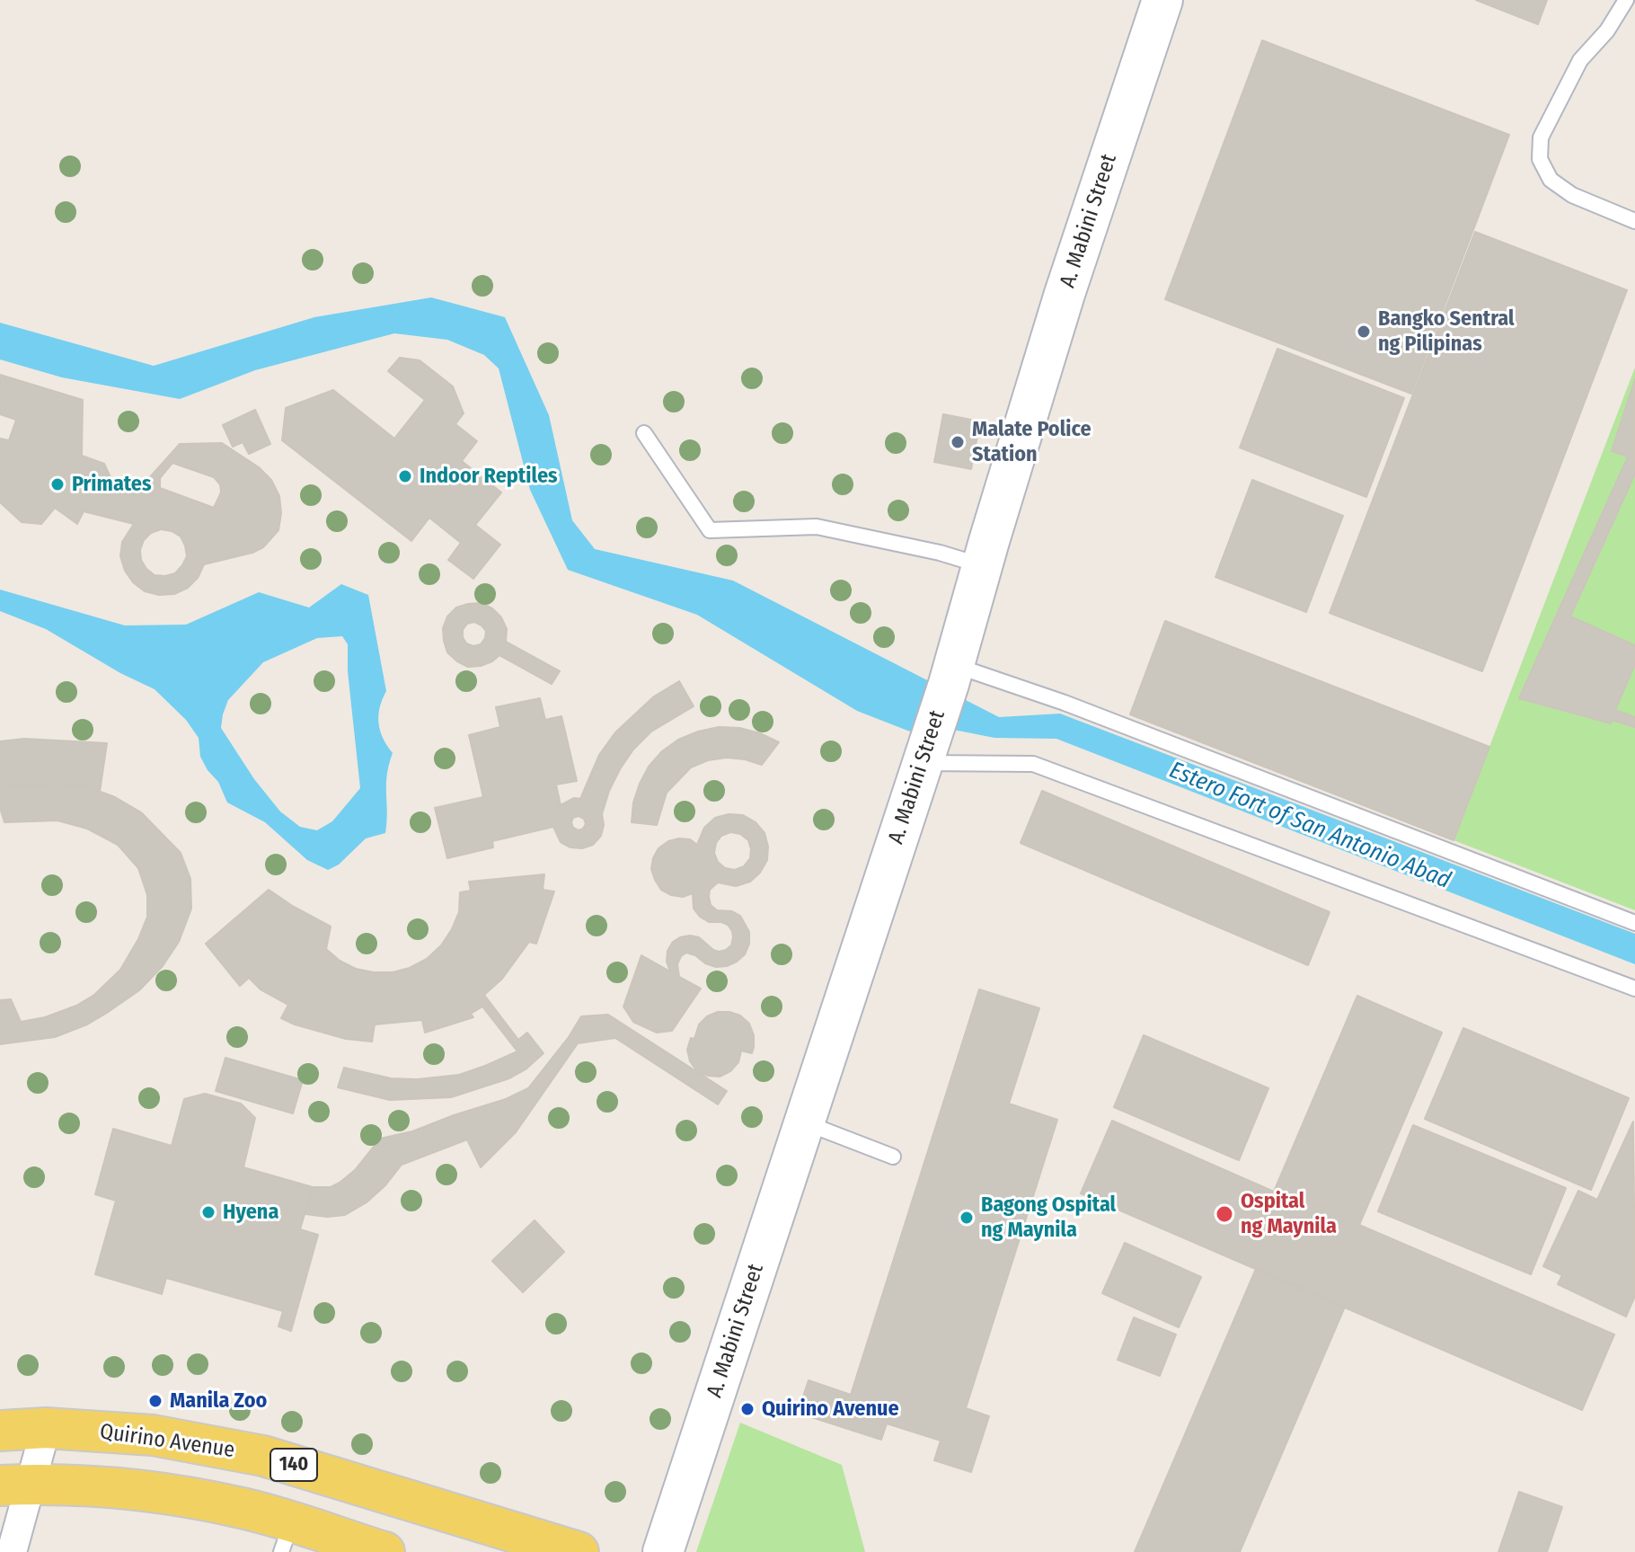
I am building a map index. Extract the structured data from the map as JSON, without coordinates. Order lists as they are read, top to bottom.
{
  "streets": {
    "main road": ["A. Mabini Street", "Quirino Avenue", "140"]
  },
  "water": ["Estero Fort of San Antonio Abad"],
  "places": [
    "Bangko Sentral ng Pilipinas",
    "Malate Police Station",
    "Indoor Reptiles",
    "Primates",
    "Hyena",
    "Ospital ng Maynila",
    "Bagong Ospital ng Maynila",
    "Manila Zoo",
    "Quirino Avenue"
  ]
}
